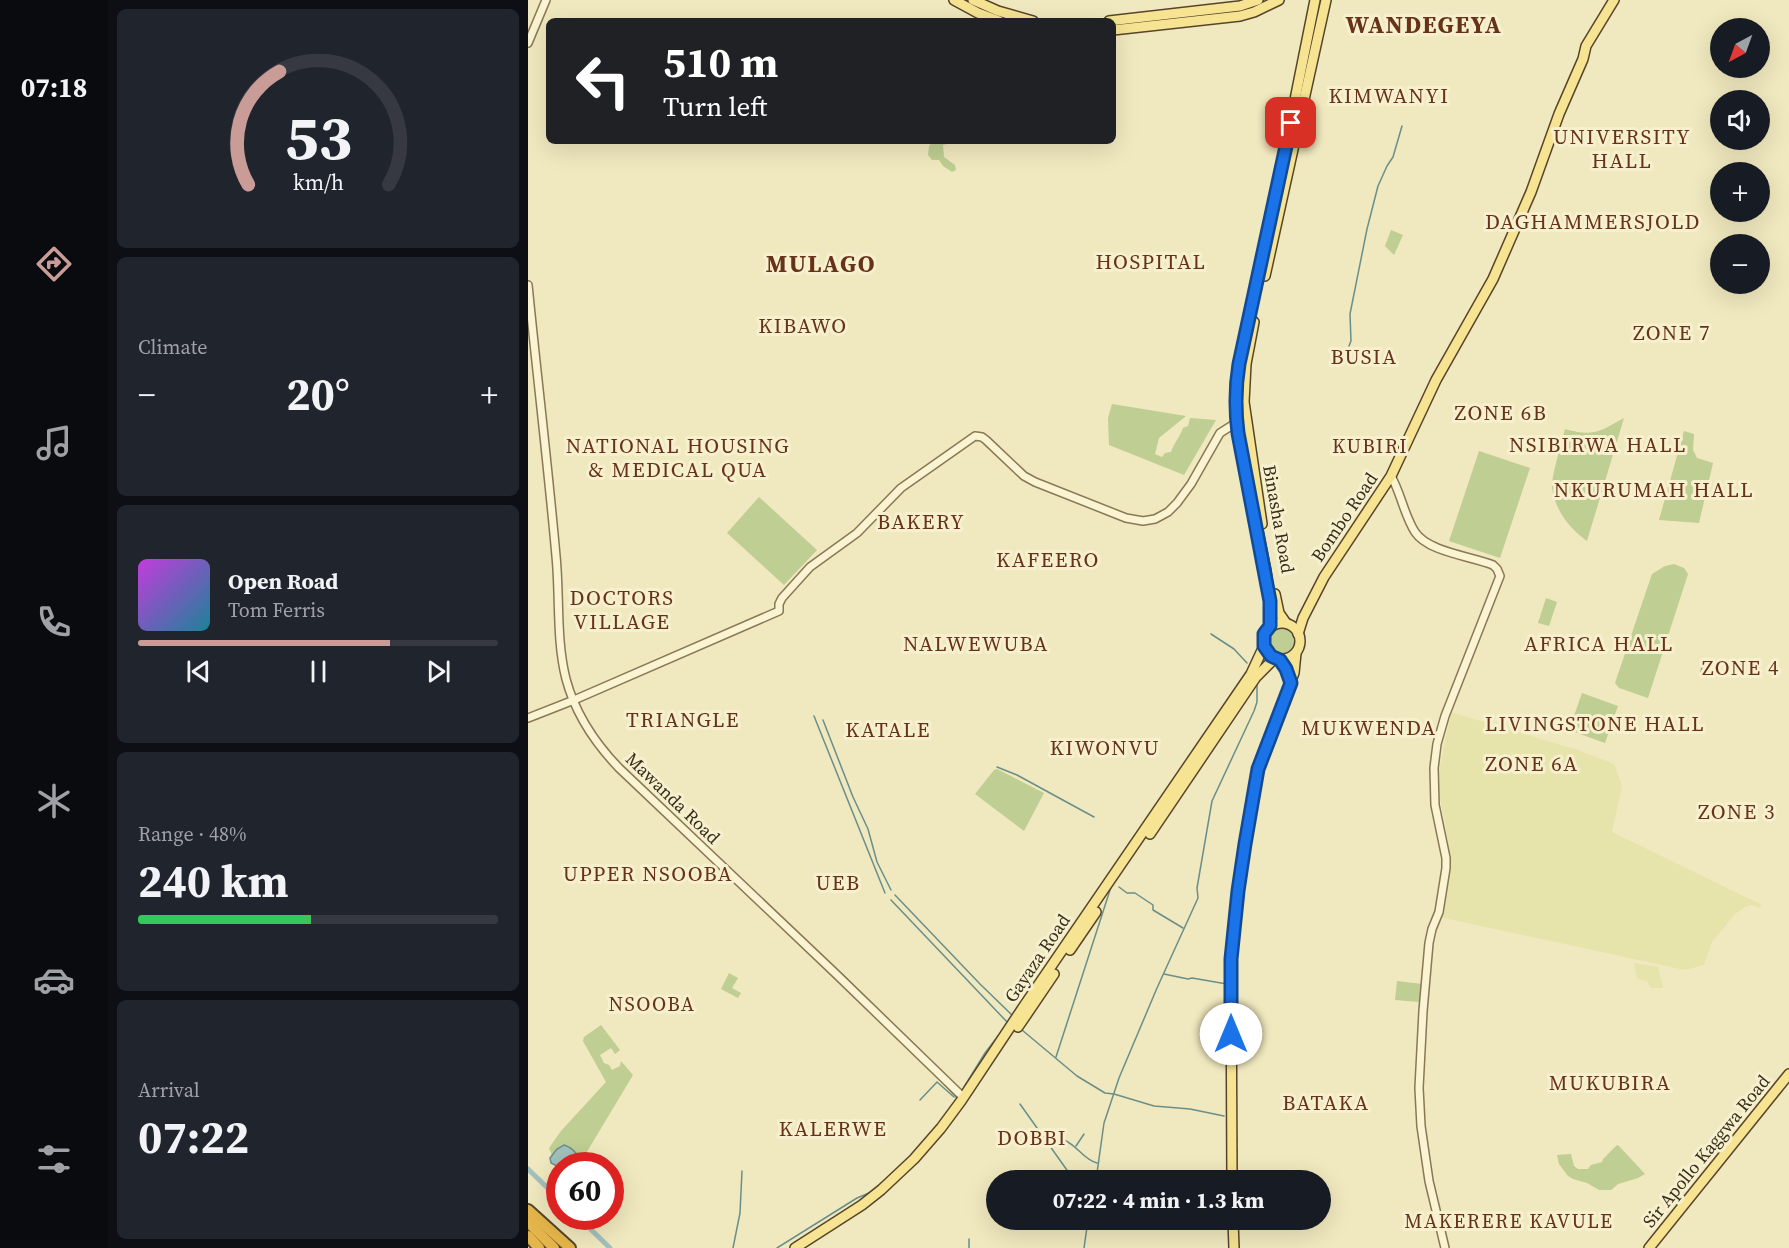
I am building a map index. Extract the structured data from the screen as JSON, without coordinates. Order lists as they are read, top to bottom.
{
  "streets": {
    "main road": [
      "Bombo Road",
      "Binasha Road",
      "Gayaza Road",
      "Sir Apollo Kaggwa Road"
    ],
    "street": ["Mawanda Road"]
  },
  "crossings": [
    ["Bombo Road", "Binasha Road"],
    ["Bombo Road", "Gayaza Road"],
    ["Binasha Road", "Gayaza Road"],
    ["Mawanda Road", "Gayaza Road"]
  ],
  "districts": [
    "WANDEGEYA",
    "KIMWANYI",
    "UNIVERSITY HALL",
    "DAGHAMMERSJOLD",
    "HOSPITAL",
    "MULAGO",
    "KIBAWO",
    "ZONE 7",
    "BUSIA",
    "ZONE 6B",
    "NSIBIRWA HALL",
    "NATIONAL HOUSING & MEDICAL QUA",
    "KUBIRI",
    "NKURUMAH HALL",
    "BAKERY",
    "KAFEERO",
    "DOCTORS VILLAGE",
    "NALWEWUBA",
    "AFRICA HALL",
    "ZONE 4",
    "TRIANGLE",
    "LIVINGSTONE HALL",
    "MUKWENDA",
    "KATALE",
    "KIWONVU",
    "ZONE 6A",
    "ZONE 3",
    "UPPER NSOOBA",
    "UEB",
    "NSOOBA",
    "MUKUBIRA",
    "BATAKA",
    "KALERWE",
    "DOBBI",
    "MAKERERE KAVULE"
  ],
  "north": "bottom left",
  "page": {
    "tabs": "07:18",
    "map_buttons": ["+", "−"],
    "turn": ["510 m", "Turn left"],
    "tile": [
      "Climate",
      ["Range · 48%", "240 km"],
      ["Arrival", "07:22"]
    ],
    "heat": ["−", "20°", "+"],
    "song": ["Open Road", "Tom Ferris"],
    "limit": "60",
    "trip": "07:22 · 4 min · 1.3 km",
    "gauge": ["53", "km/h"]
  }
}
